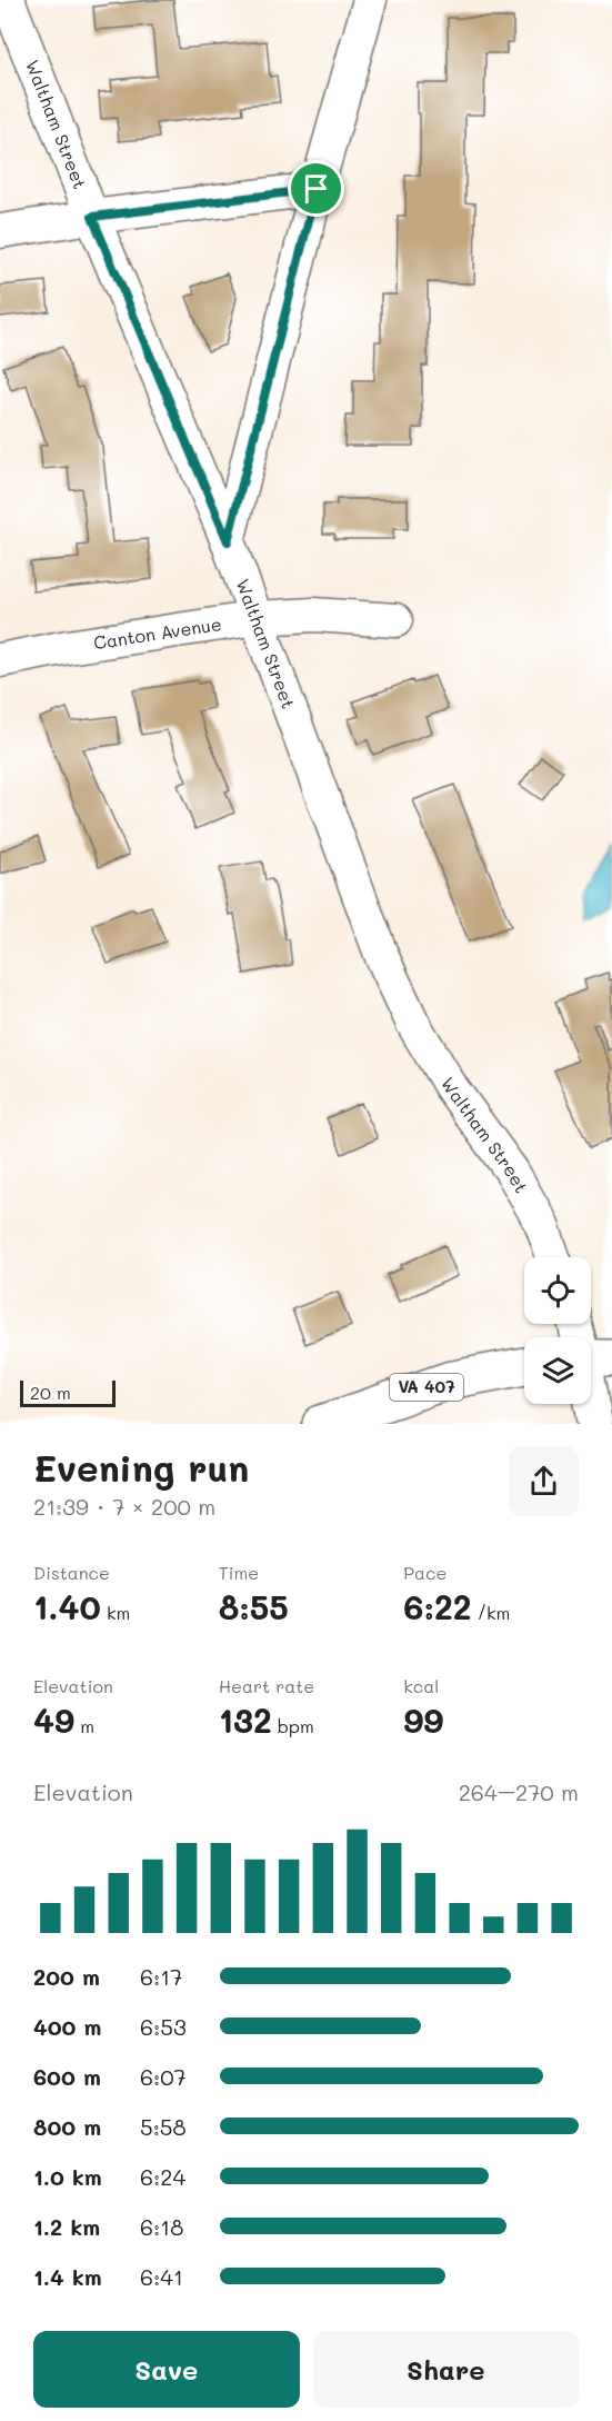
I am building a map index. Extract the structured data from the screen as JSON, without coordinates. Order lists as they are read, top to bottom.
{
  "streets": {
    "main road": ["VA 407"],
    "street": ["Waltham Street", "Canton Avenue"]
  },
  "crossings": [
    ["Waltham Street", "Canton Avenue"]
  ],
  "scale_bar": "20 m",
  "page": {
    "scale": "20 m",
    "heading": ["Evening run", "21:39 · 7 × 200 m"],
    "stats": [
      ["Distance", "1.40 km"],
      ["Time", "8:55"],
      ["Pace", "6:22 /km"],
      ["Elevation", "49 m"],
      ["Heart rate", "132 bpm"],
      ["kcal", "99"]
    ],
    "chart": ["Elevation", "264–270 m"],
    "list": [
      {
        "name": "200 m",
        "note": "6:17"
      },
      {
        "name": "400 m",
        "note": "6:53"
      },
      {
        "name": "600 m",
        "note": "6:07"
      },
      {
        "name": "800 m",
        "note": "5:58"
      },
      {
        "name": "1.0 km",
        "note": "6:24"
      },
      {
        "name": "1.2 km",
        "note": "6:18"
      },
      {
        "name": "1.4 km",
        "note": "6:41"
      }
    ],
    "buttons": ["Save", "Share"]
  }
}
